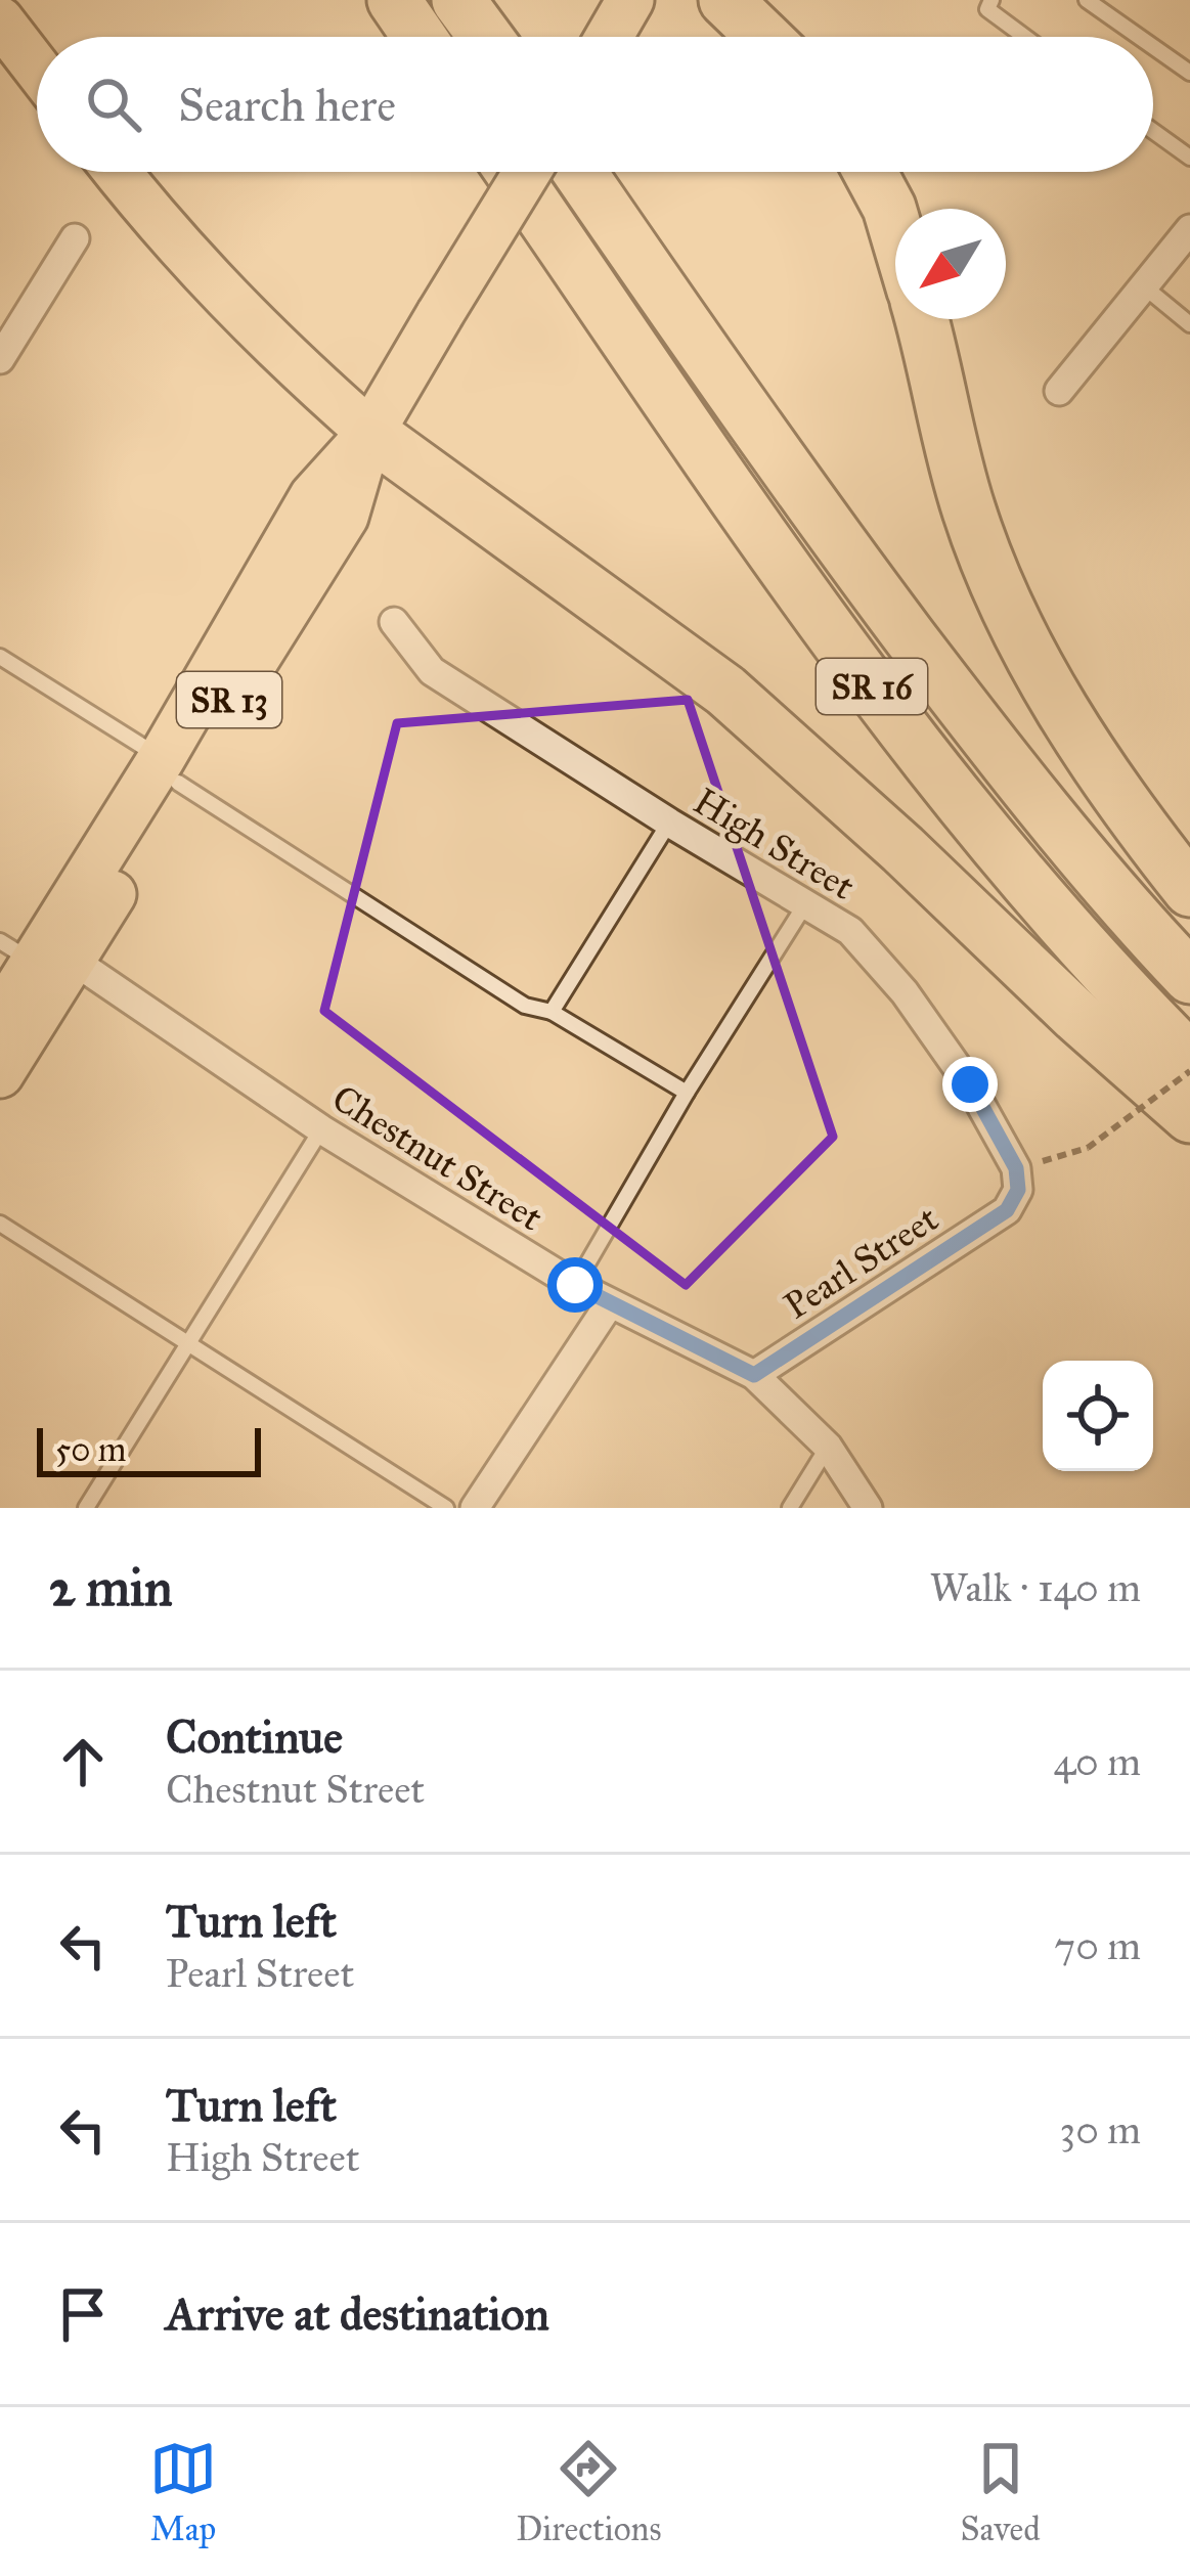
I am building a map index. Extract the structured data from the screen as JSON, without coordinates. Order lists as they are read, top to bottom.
{
  "streets": {
    "highway": ["SR 16", "SR 13"],
    "street": ["High Street", "Chestnut Street", "Pearl Street"]
  },
  "crossings": [
    ["SR 13", "Chestnut Street"],
    ["High Street", "Pearl Street"],
    ["Chestnut Street", "Pearl Street"]
  ],
  "scale_bar": "50 m",
  "north": "bottom left",
  "page": {
    "search": "Search here",
    "scale": "50 m",
    "heading": ["2 min", "Walk · 140 m"],
    "list": [
      ["Continue", "Chestnut Street", "40 m"],
      ["Turn left", "Pearl Street", "70 m"],
      ["Turn left", "High Street", "30 m"],
      "Arrive at destination"
    ],
    "nav": ["Map", "Directions", "Saved"]
  }
}
